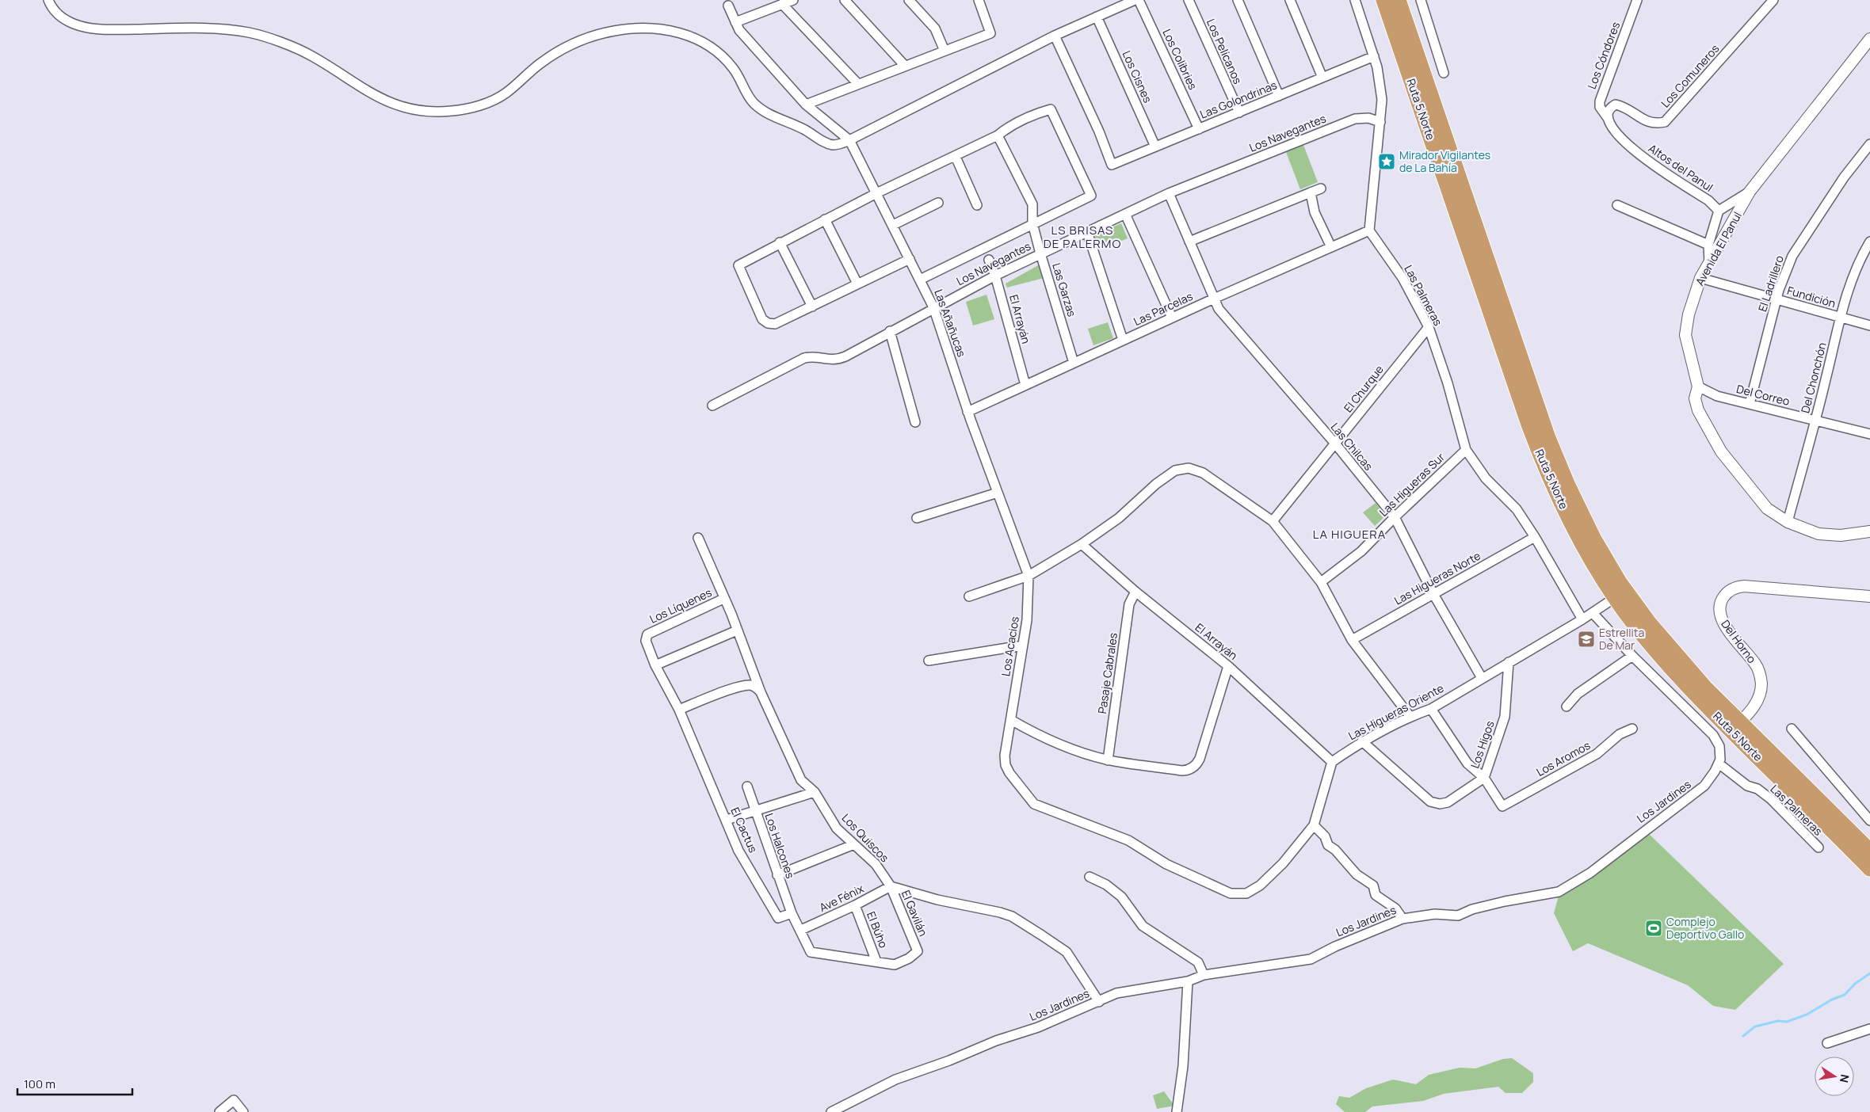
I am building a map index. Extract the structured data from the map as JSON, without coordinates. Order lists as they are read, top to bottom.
{
  "streets": {
    "highway": ["Ruta 5 Norte"],
    "street": [
      "Los Pelícanos",
      "Los Cóndores",
      "Los Colibries",
      "Los Comuneros",
      "Los Cisnes",
      "Las Golondrinas",
      "Los Navegantes",
      "Altos del Panul",
      "Avenida El Panul",
      "El Ladrillero",
      "Las Garzas",
      "Las Palmeras",
      "Fundición",
      "Las Parcelas",
      "El Arrayán",
      "Las Añañucas",
      "Del Chonchón",
      "El Churque",
      "Del Correo",
      "Las Chilcas",
      "Las Higueras Sur",
      "Las Higueras Norte",
      "Los Líquenes",
      "Del Horno",
      "Los Acacios",
      "Pasaje Cabrales",
      "Las Higueras Oriente",
      "Los Higos",
      "Los Aromos",
      "Los Jardines",
      "El Cactus",
      "Los Quiscos",
      "Los Halcones",
      "Ave Fénix",
      "El Gavilán",
      "El Búho"
    ]
  },
  "crossings": [
    ["Los Pelícanos", "Las Golondrinas"],
    ["Los Cóndores", "Los Comuneros"],
    ["Los Cóndores", "Altos del Panul"],
    ["Los Colibries", "Las Golondrinas"],
    ["Los Comuneros", "Altos del Panul"],
    ["Los Cisnes", "Las Golondrinas"],
    ["Ruta 5 Norte", "Del Horno"],
    ["Ruta 5 Norte", "Las Higueras Oriente"],
    ["Los Navegantes", "Las Garzas"],
    ["Los Navegantes", "El Arrayán"],
    ["Los Navegantes", "Las Añañucas"],
    ["Los Navegantes", "Las Chilcas"],
    ["Avenida El Panul", "Fundición"],
    ["Avenida El Panul", "Del Chonchón"],
    ["Avenida El Panul", "Del Correo"],
    ["El Ladrillero", "Fundición"],
    ["El Ladrillero", "Del Correo"],
    ["Las Garzas", "Las Parcelas"],
    ["Las Palmeras", "Las Parcelas"],
    ["Las Palmeras", "El Churque"],
    ["Las Palmeras", "Las Higueras Sur"],
    ["Las Palmeras", "Las Higueras Norte"],
    ["Las Palmeras", "Las Higueras Oriente"],
    ["Las Palmeras", "Los Jardines"],
    ["Fundición", "Del Chonchón"],
    ["Las Parcelas", "El Arrayán"],
    ["Las Parcelas", "Las Añañucas"],
    ["Las Parcelas", "Las Chilcas"],
    ["El Arrayán", "Pasaje Cabrales"],
    ["El Arrayán", "Las Higueras Oriente"],
    ["Las Añañucas", "Los Acacios"],
    ["Del Chonchón", "Del Correo"],
    ["El Churque", "Las Chilcas"],
    ["Las Chilcas", "Las Higueras Sur"],
    ["Las Chilcas", "Las Higueras Norte"],
    ["Las Chilcas", "Las Higueras Oriente"],
    ["Los Líquenes", "El Cactus"],
    ["Los Líquenes", "Los Quiscos"],
    ["Las Higueras Oriente", "Los Higos"],
    ["Los Higos", "Los Aromos"],
    ["El Cactus", "Los Halcones"],
    ["Los Quiscos", "Ave Fénix"],
    ["Los Quiscos", "El Gavilán"],
    ["Ave Fénix", "El Gavilán"],
    ["Ave Fénix", "El Búho"],
    ["El Gavilán", "El Búho"]
  ],
  "districts": ["LS BRISAS DE PALERMO", "LA HIGUERA"],
  "places": {
    "place": ["Mirador Vigilantes de La Bahía"],
    "school or university": ["Estrellita De Mar"],
    "sports": ["Complejo Deportivo Gallo"]
  },
  "scale_bar": "100 m",
  "north": "right"
}
